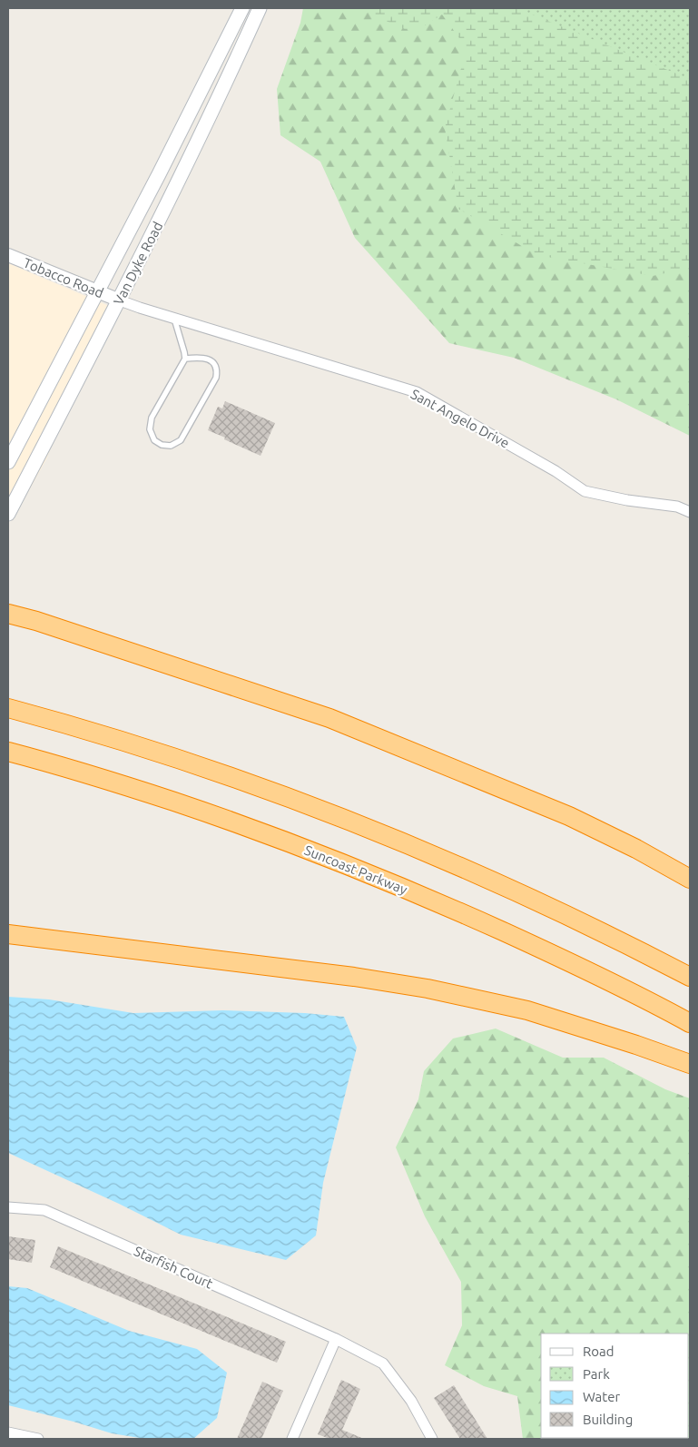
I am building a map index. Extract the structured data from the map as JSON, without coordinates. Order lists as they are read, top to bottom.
{
  "streets": {
    "highway": ["Suncoast Parkway"],
    "main road": ["Van Dyke Road"],
    "street": ["Tobacco Road", "Sant Angelo Drive", "Starfish Court"]
  },
  "crossings": [
    ["Van Dyke Road", "Tobacco Road"],
    ["Van Dyke Road", "Sant Angelo Drive"],
    ["Tobacco Road", "Sant Angelo Drive"]
  ],
  "legend": [
    "Road",
    "Park",
    "Water",
    "Building"
  ]
}
